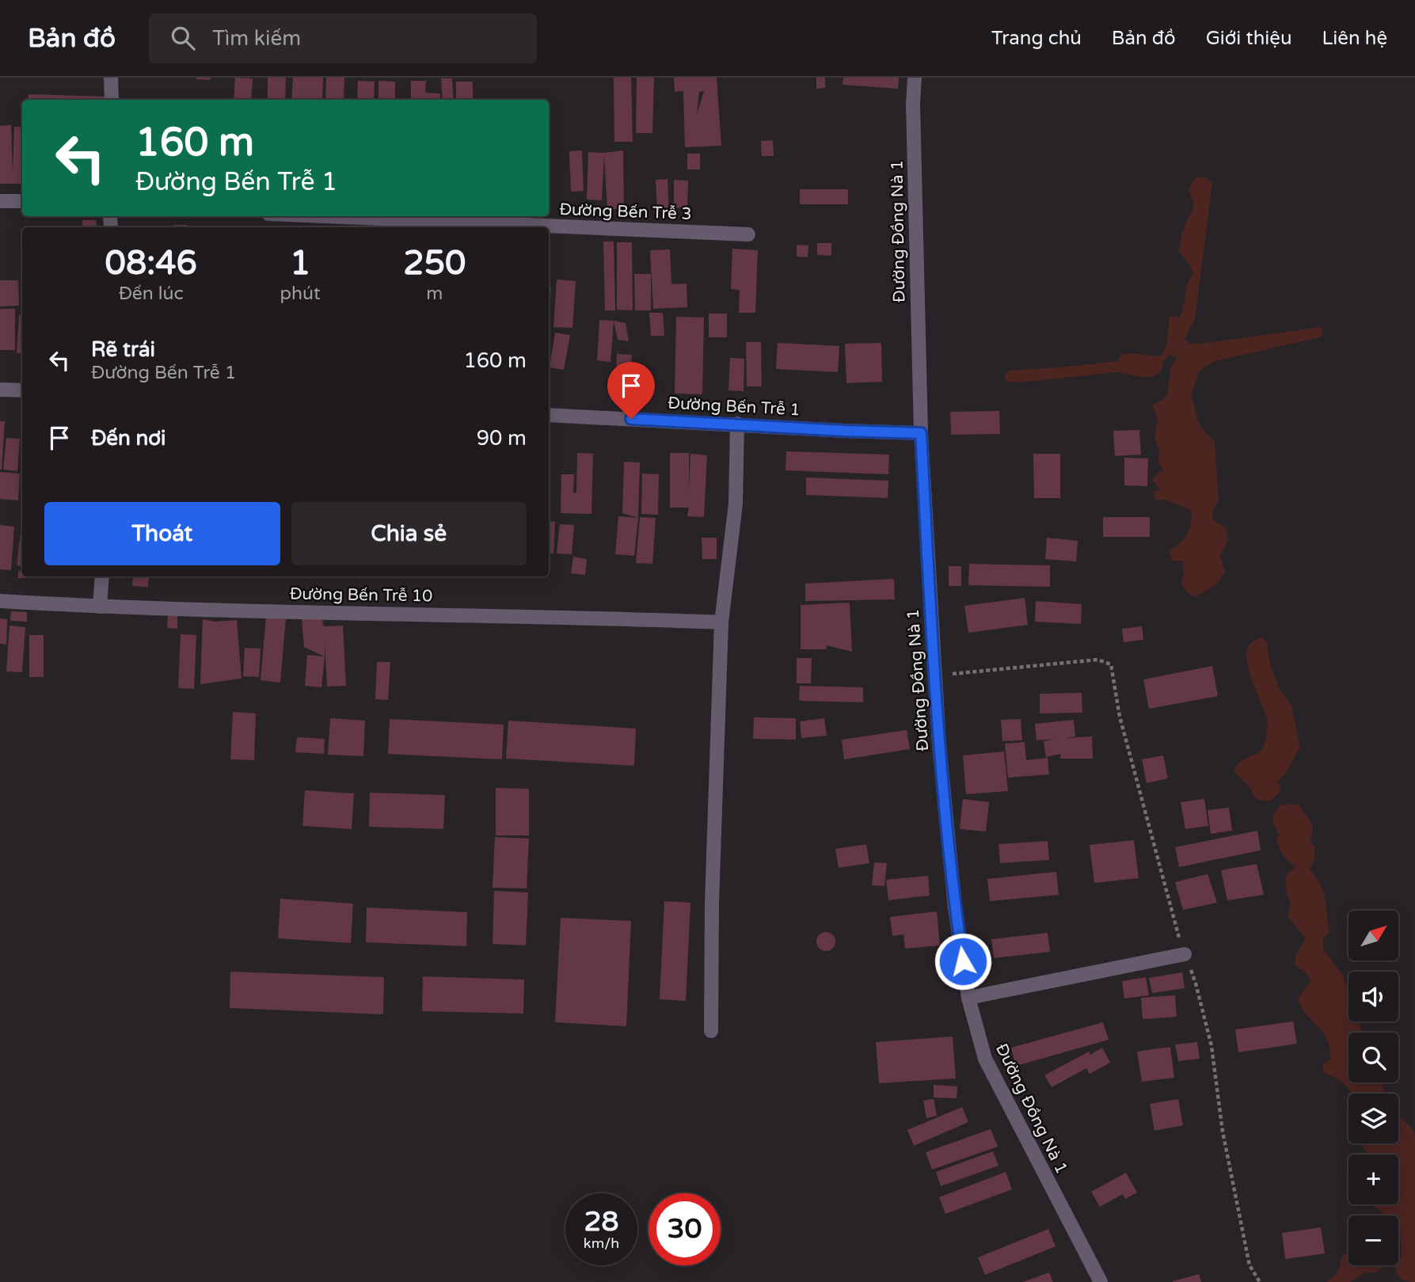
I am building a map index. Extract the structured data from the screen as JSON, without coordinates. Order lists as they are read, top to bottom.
{
  "streets": {
    "street": [
      "Đường Bến Trễ 3",
      "Đường Đồng Nà 1",
      "Đường Bến Trễ 1",
      "Đường Bến Trễ 10"
    ]
  },
  "crossings": [
    ["Đường Đồng Nà 1", "Đường Bến Trễ 1"]
  ],
  "north": "top right",
  "page": {
    "header": "Bản đồ",
    "search": "Tìm kiếm",
    "nav": [
      "Trang chủ",
      "Bản đồ",
      "Giới thiệu",
      "Liên hệ"
    ],
    "turn": ["160 m", "Đường Bến Trễ 1"],
    "eta": [
      "08:46",
      "Đến lúc",
      "1",
      "phút",
      "250",
      "m"
    ],
    "list": [
      {
        "name": "Rẽ trái",
        "note": "Đường Bến Trễ 1",
        "value": "160 m"
      },
      {
        "name": "Đến nơi",
        "value": "90 m"
      }
    ],
    "buttons": ["Thoát", "Chia sẻ"],
    "map_buttons": ["+", "−"],
    "speed": "28 km/h",
    "limit": "30"
  }
}
